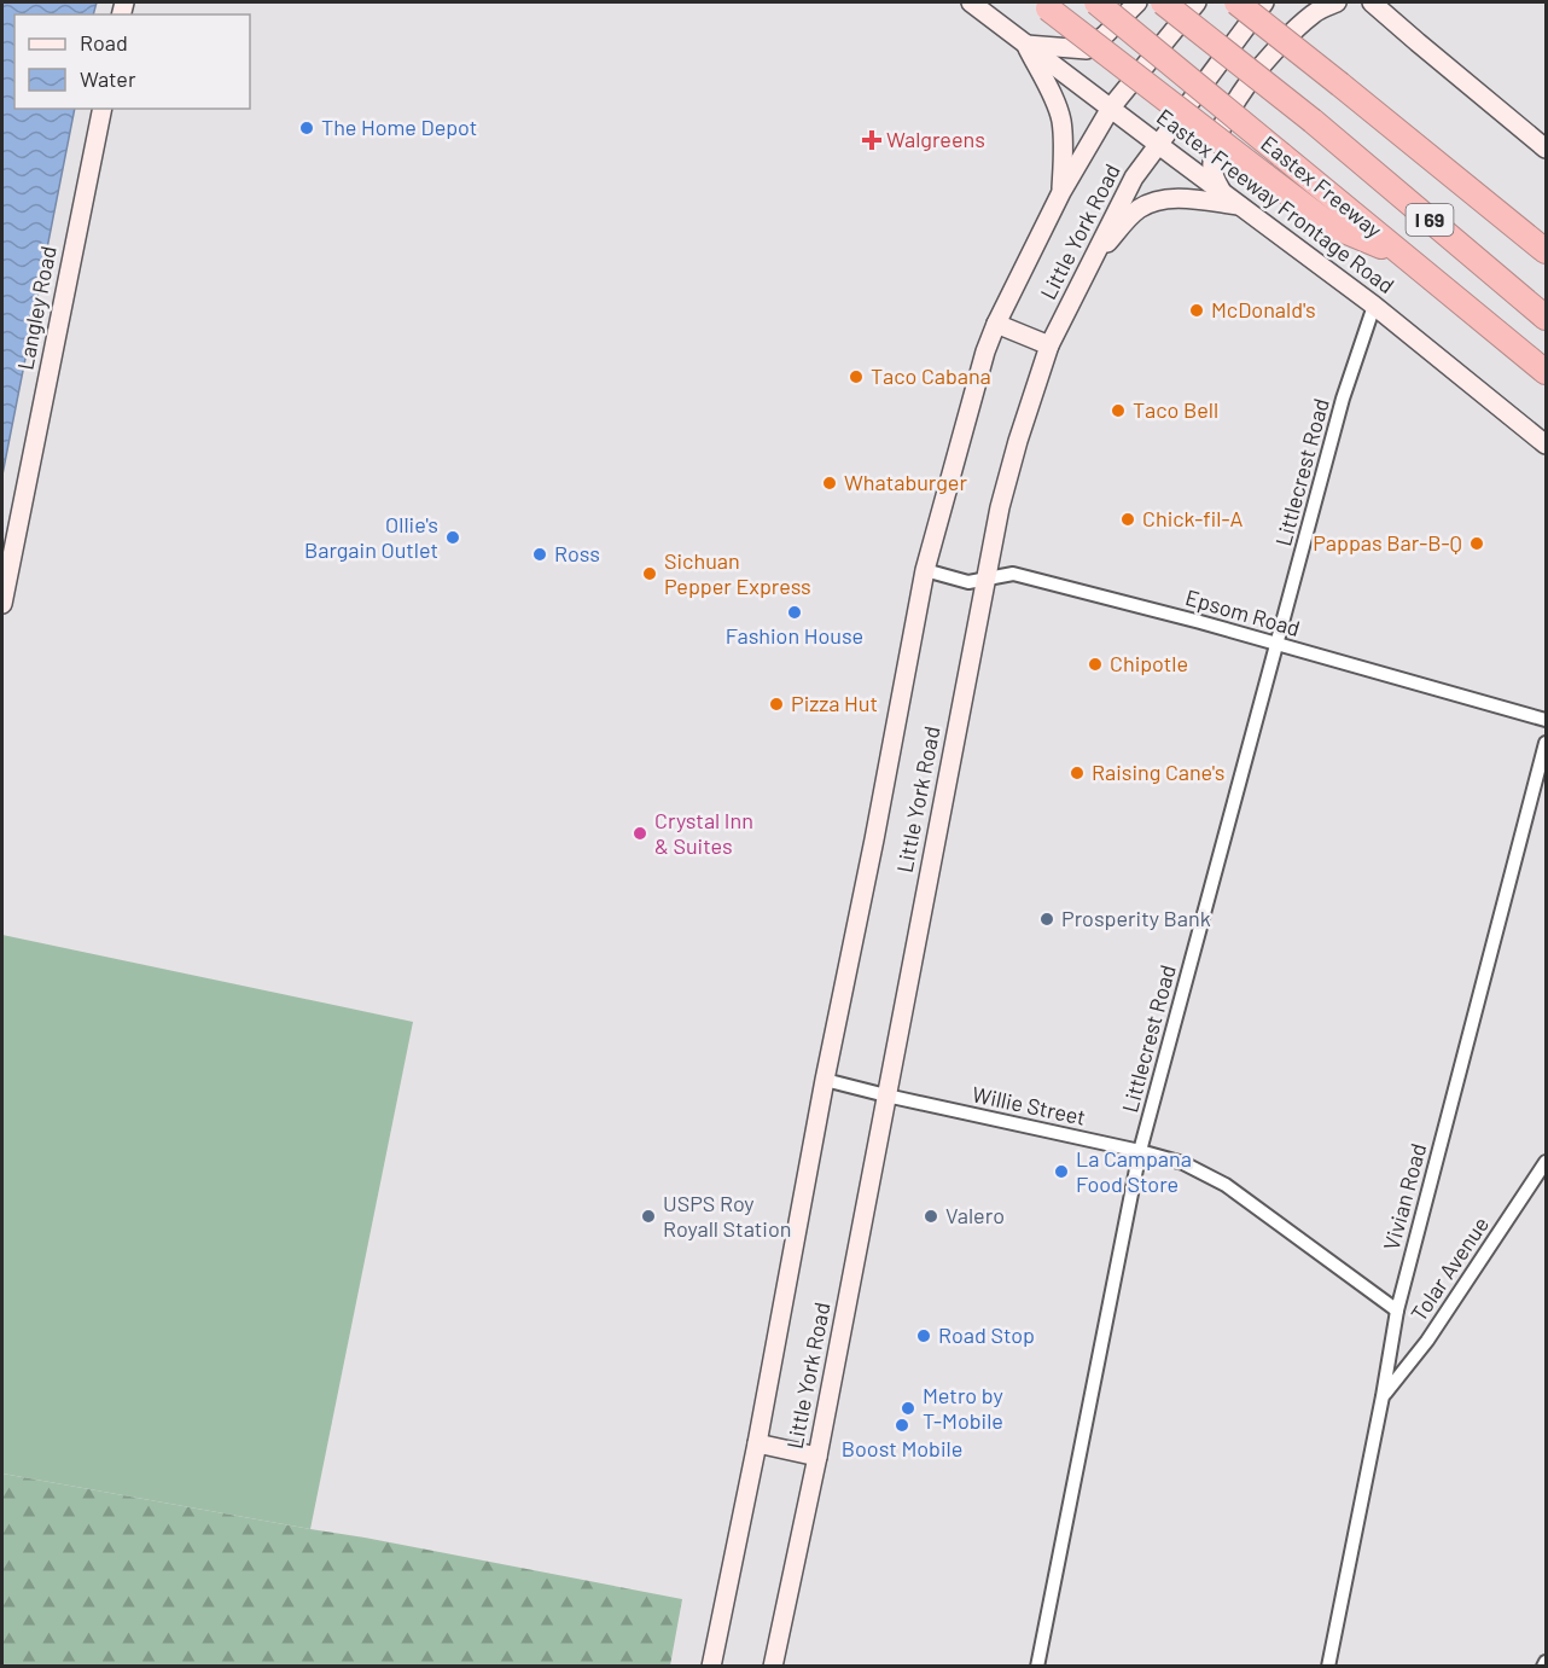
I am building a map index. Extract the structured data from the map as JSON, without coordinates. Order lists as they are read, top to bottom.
{
  "streets": {
    "highway": ["Eastex Freeway", "I 69"],
    "main road": ["Eastex Freeway Frontage Road", "Little York Road", "Langley Road"],
    "street": [
      "Littlecrest Road",
      "Epsom Road",
      "Willie Street",
      "Vivian Road",
      "Tolar Avenue"
    ]
  },
  "crossings": [
    ["Eastex Freeway Frontage Road", "Little York Road"],
    ["Eastex Freeway Frontage Road", "Littlecrest Road"],
    ["Little York Road", "Epsom Road"],
    ["Little York Road", "Willie Street"],
    ["Littlecrest Road", "Epsom Road"],
    ["Littlecrest Road", "Willie Street"],
    ["Willie Street", "Vivian Road"],
    ["Vivian Road", "Tolar Avenue"]
  ],
  "places": {
    "other": [
      "The Home Depot",
      "McDonald's",
      "Taco Cabana",
      "Taco Bell",
      "Whataburger",
      "Chick-fil-A",
      "Ollie's Bargain Outlet",
      "Pappas Bar-B-Q",
      "Ross",
      "Sichuan Pepper Express",
      "Fashion House",
      "Chipotle",
      "Pizza Hut",
      "Raising Cane's",
      "Crystal Inn & Suites",
      "Prosperity Bank",
      "La Campana Food Store",
      "USPS Roy Royall Station",
      "Valero",
      "Road Stop",
      "Metro by T-Mobile",
      "Boost Mobile"
    ],
    "health": ["Walgreens"]
  },
  "legend": ["Road", "Water"]
}
